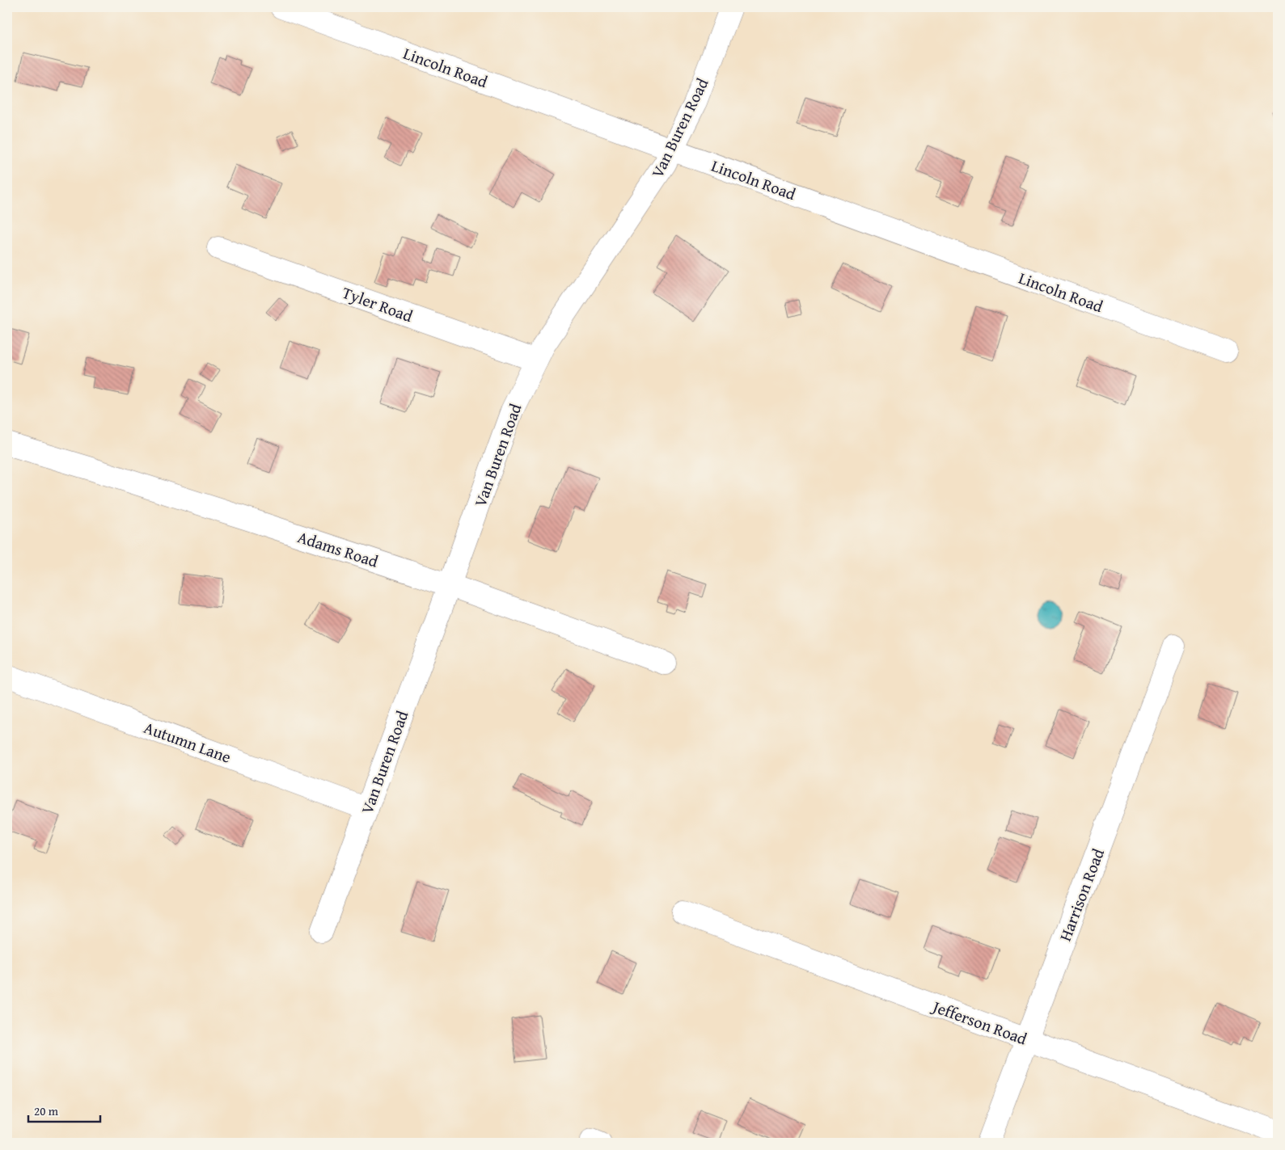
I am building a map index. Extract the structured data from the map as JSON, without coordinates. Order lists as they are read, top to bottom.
{
  "streets": {
    "street": [
      "Lincoln Road",
      "Van Buren Road",
      "Tyler Road",
      "Adams Road",
      "Autumn Lane",
      "Harrison Road",
      "Jefferson Road"
    ]
  },
  "crossings": [
    ["Lincoln Road", "Van Buren Road"],
    ["Van Buren Road", "Tyler Road"],
    ["Van Buren Road", "Adams Road"],
    ["Van Buren Road", "Autumn Lane"],
    ["Harrison Road", "Jefferson Road"]
  ],
  "scale_bar": "20 m"
}
